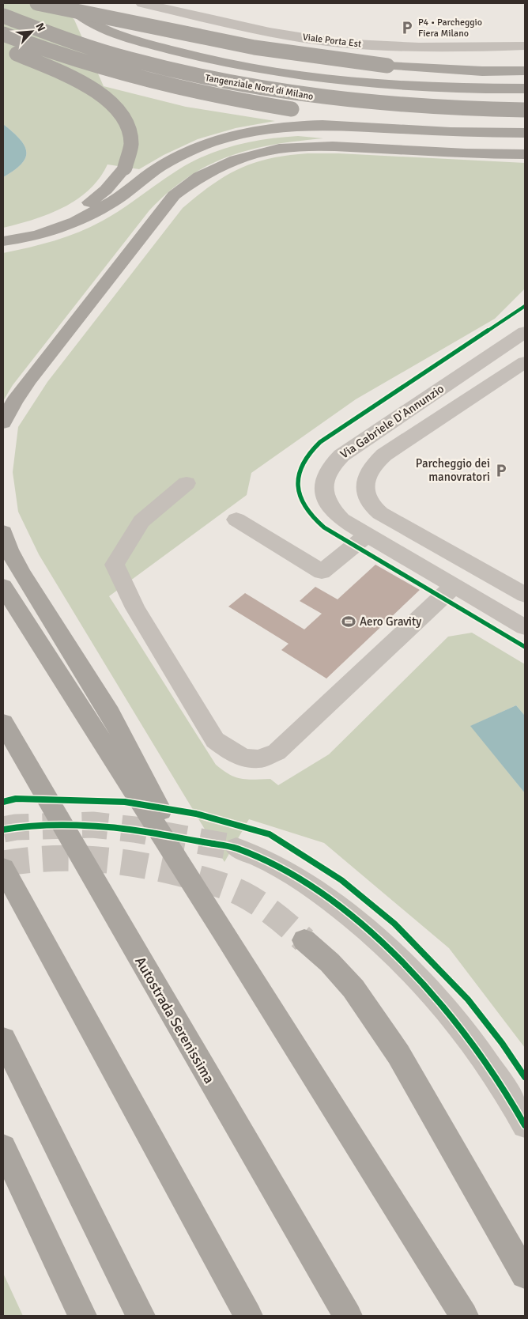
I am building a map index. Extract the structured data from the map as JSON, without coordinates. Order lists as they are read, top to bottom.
{
  "streets": {
    "highway": ["Tangenziale Nord di Milano", "Autostrada Serenissima"],
    "street": ["Viale Porta Est", "Via Gabriele D'Annunzio"]
  },
  "places": {
    "parking": ["P4 • Parcheggio Fiera Milano", "Parcheggio dei manovratori"],
    "sports": ["Aero Gravity"]
  },
  "north": "top right"
}
